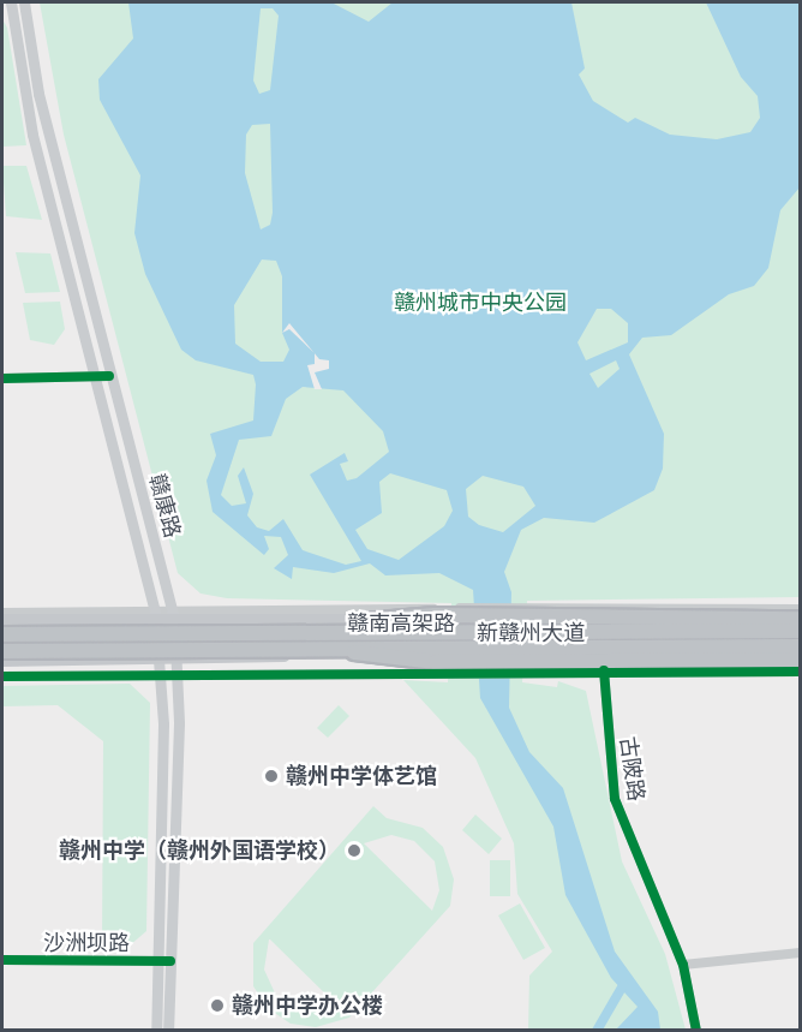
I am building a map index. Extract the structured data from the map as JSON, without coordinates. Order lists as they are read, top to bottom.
{
  "streets": {
    "highway": ["赣南高架路"],
    "main road": ["赣康路", "新赣州大道"],
    "street": ["古陂路", "沙洲坝路"]
  },
  "crossings": [
    ["赣康路", "新赣州大道"],
    ["赣康路", "沙洲坝路"]
  ],
  "parks": ["赣州城市中央公园"],
  "places": ["赣州中学体艺馆", "赣州中学（赣州外国语学校）", "赣州中学办公楼"]
}
